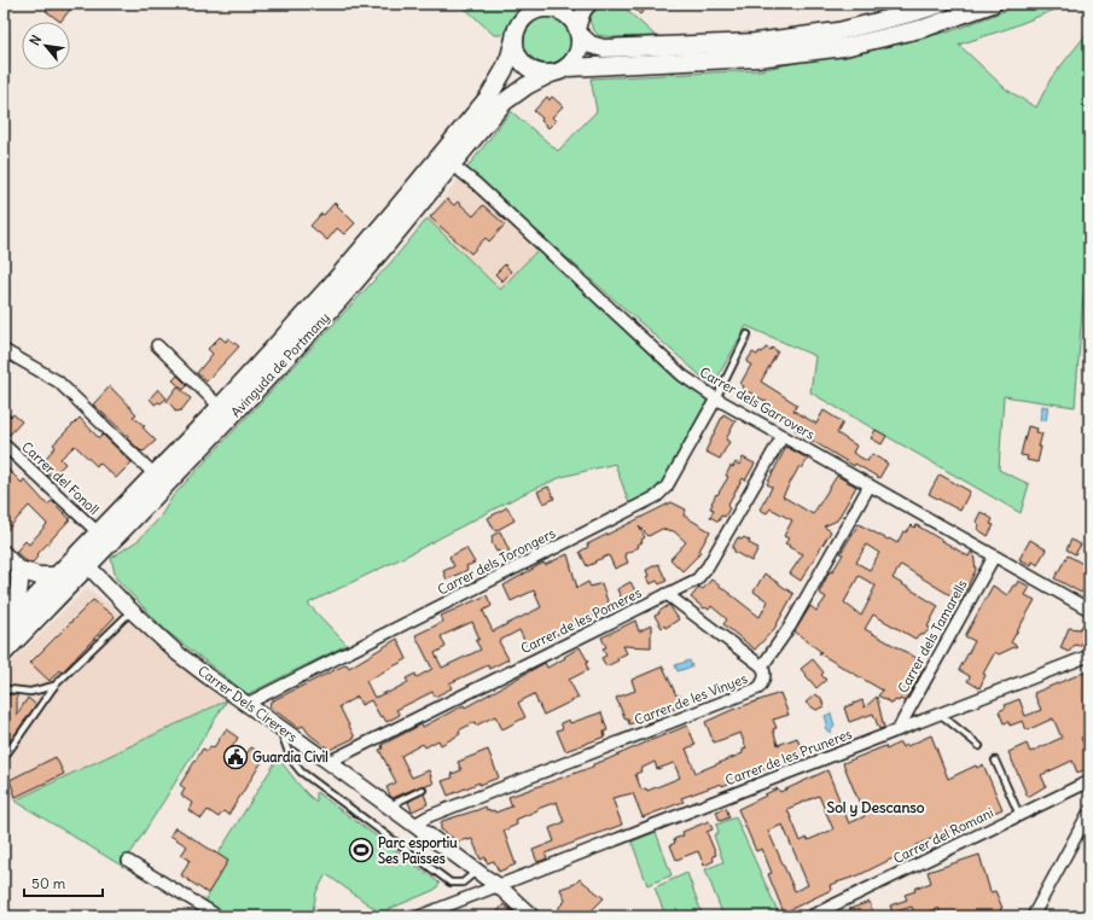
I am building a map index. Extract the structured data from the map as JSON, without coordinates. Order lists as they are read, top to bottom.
{
  "streets": {
    "main road": ["Avinguda de Portmany"],
    "street": [
      "Carrer dels Garrovers",
      "Carrer del Fonoll",
      "Carrer dels Torongers",
      "Carrer de les Pomeres",
      "Carrer dels Tamarells",
      "Carrer de les Vinyes",
      "Carrer Dels Cirerers",
      "Carrer de les Pruneres",
      "Carrer del Romani"
    ]
  },
  "crossings": [
    ["Avinguda de Portmany", "Carrer dels Garrovers"],
    ["Avinguda de Portmany", "Carrer del Fonoll"],
    ["Avinguda de Portmany", "Carrer Dels Cirerers"],
    ["Carrer dels Garrovers", "Carrer dels Torongers"],
    ["Carrer dels Garrovers", "Carrer de les Pomeres"],
    ["Carrer dels Garrovers", "Carrer dels Tamarells"],
    ["Carrer dels Garrovers", "Carrer de les Vinyes"],
    ["Carrer dels Torongers", "Carrer Dels Cirerers"],
    ["Carrer de les Pomeres", "Carrer Dels Cirerers"],
    ["Carrer dels Tamarells", "Carrer de les Pruneres"],
    ["Carrer de les Vinyes", "Carrer Dels Cirerers"],
    ["Carrer Dels Cirerers", "Carrer de les Pruneres"]
  ],
  "districts": ["Sol y Descanso"],
  "places": {
    "public building": ["Guardia Civil"],
    "sports": ["Parc esportiu Ses Païsses"]
  },
  "scale_bar": "50 m",
  "north": "top left"
}
